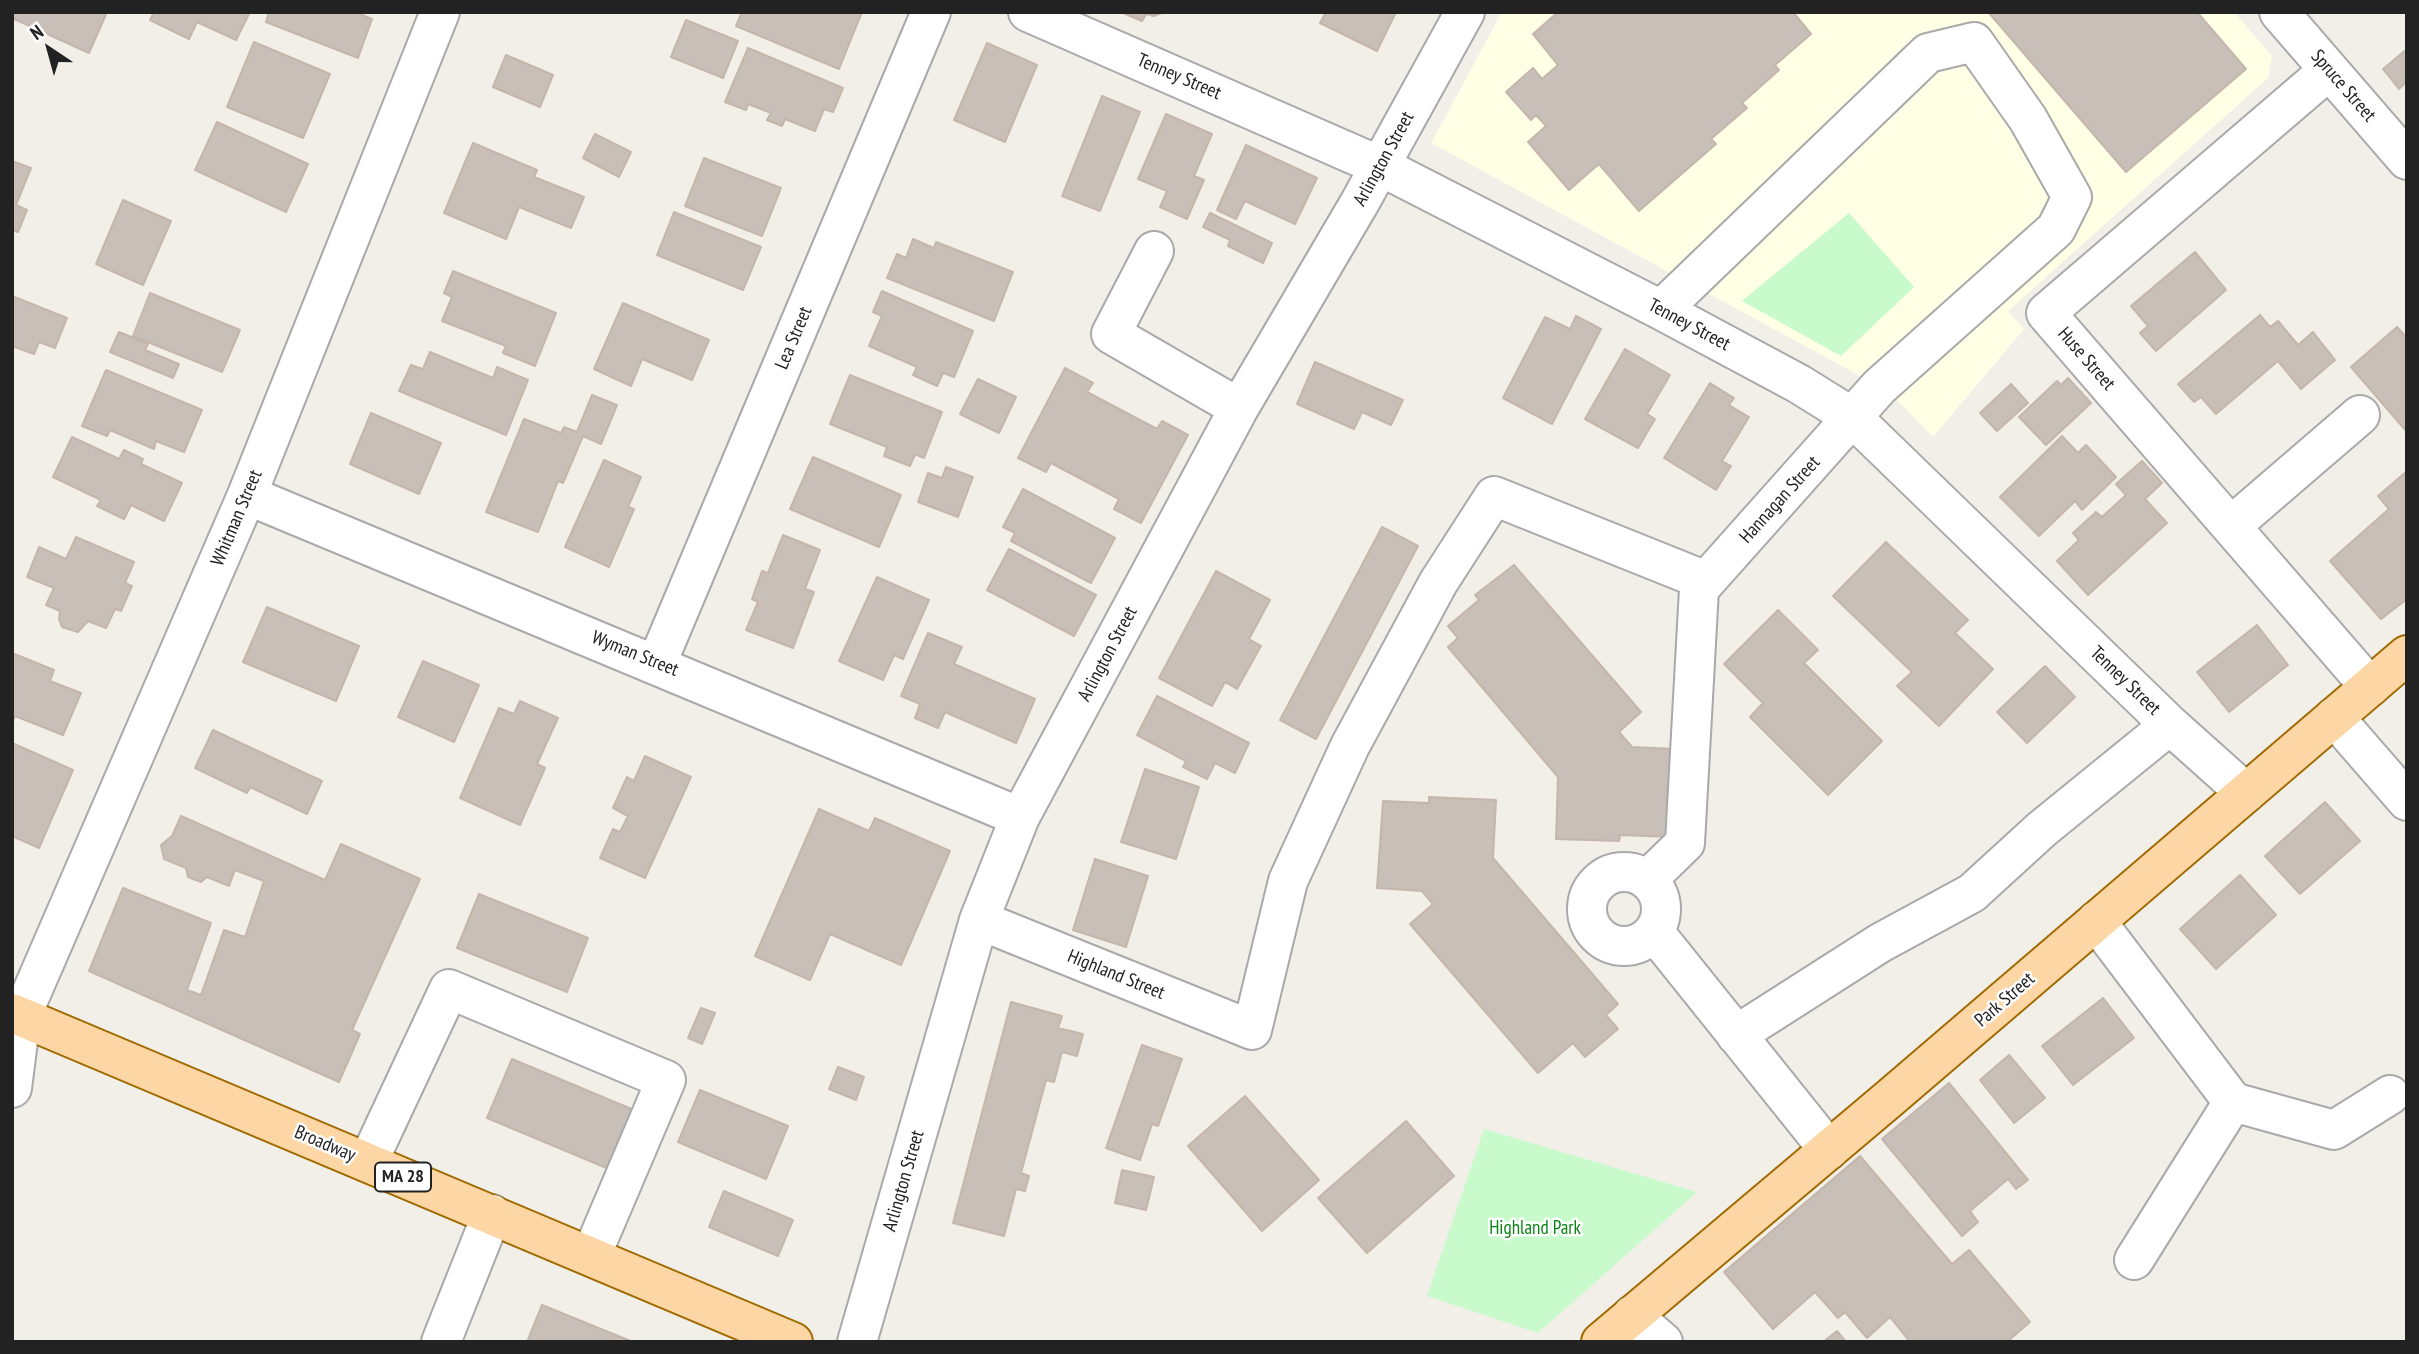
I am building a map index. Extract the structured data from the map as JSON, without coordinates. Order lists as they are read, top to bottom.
{
  "streets": {
    "main road": ["Park Street", "Broadway", "MA 28"],
    "street": [
      "Tenney Street",
      "Spruce Street",
      "Arlington Street",
      "Lea Street",
      "Huse Street",
      "Hannagan Street",
      "Whitman Street",
      "Wyman Street",
      "Highland Street"
    ]
  },
  "crossings": [
    ["Tenney Street", "Arlington Street"],
    ["Tenney Street", "Hannagan Street"],
    ["Tenney Street", "Park Street"],
    ["Spruce Street", "Huse Street"],
    ["Arlington Street", "Wyman Street"],
    ["Arlington Street", "Highland Street"],
    ["Lea Street", "Wyman Street"],
    ["Huse Street", "Park Street"],
    ["Hannagan Street", "Highland Street"],
    ["Whitman Street", "Wyman Street"],
    ["Whitman Street", "Broadway"]
  ],
  "parks": ["Highland Park"],
  "north": "top left"
}
